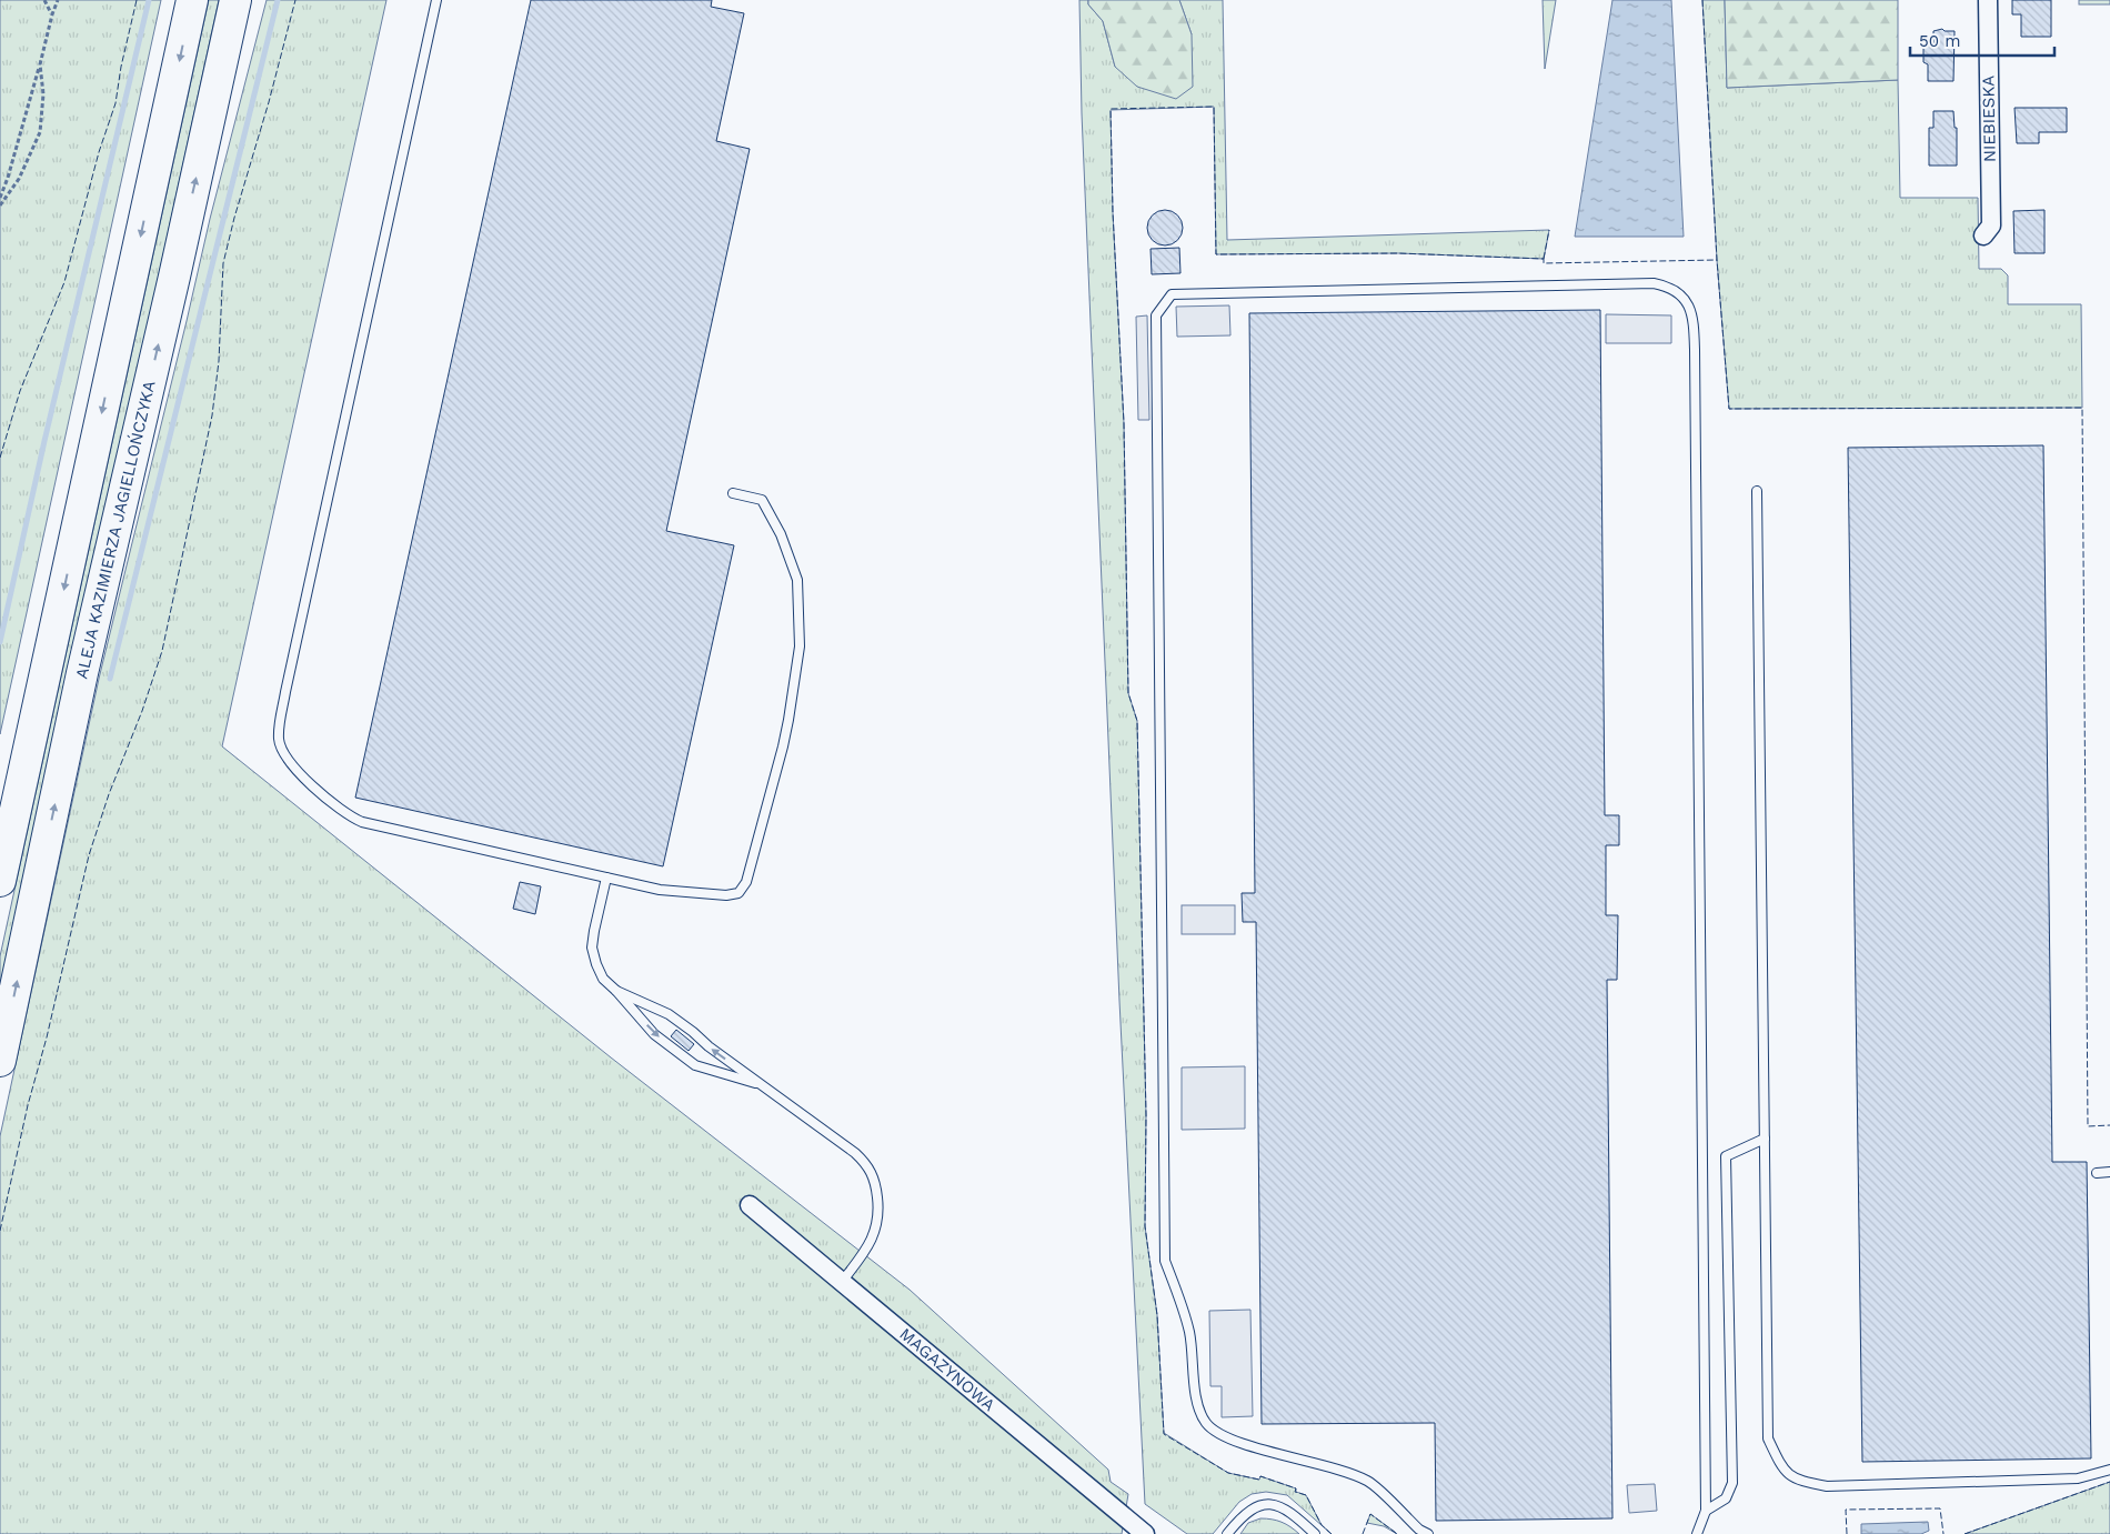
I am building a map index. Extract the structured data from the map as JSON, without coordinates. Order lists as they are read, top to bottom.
{
  "streets": {
    "highway": ["ALEJA KAZIMIERZA JAGIELLOŃCZYKA"],
    "street": ["NIEBIESKA", "MAGAZYNOWA"]
  },
  "scale_bar": "50 m"
}
